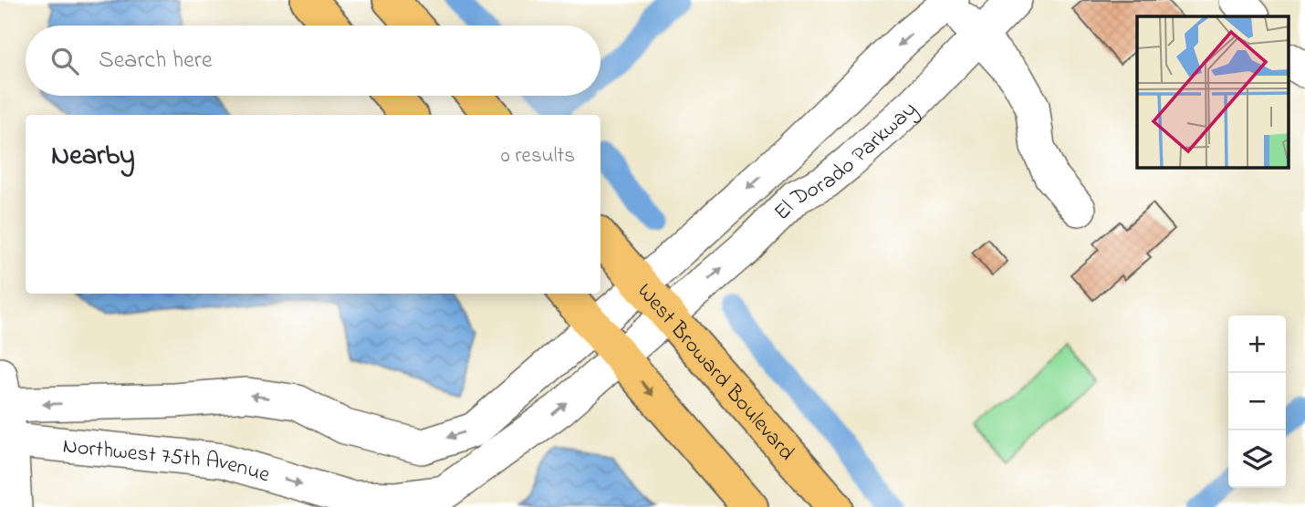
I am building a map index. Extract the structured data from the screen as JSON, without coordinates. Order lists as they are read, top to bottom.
{
  "streets": {
    "main road": ["West Broward Boulevard"],
    "street": ["El Dorado Parkway", "Northwest 75th Avenue"]
  },
  "crossings": [
    ["El Dorado Parkway", "West Broward Boulevard"],
    ["El Dorado Parkway", "Northwest 75th Avenue"],
    ["West Broward Boulevard", "Northwest 75th Avenue"]
  ],
  "page": {
    "search": "Search here",
    "heading": ["Nearby", "0 results"],
    "map_buttons": ["+", "−"]
  }
}
